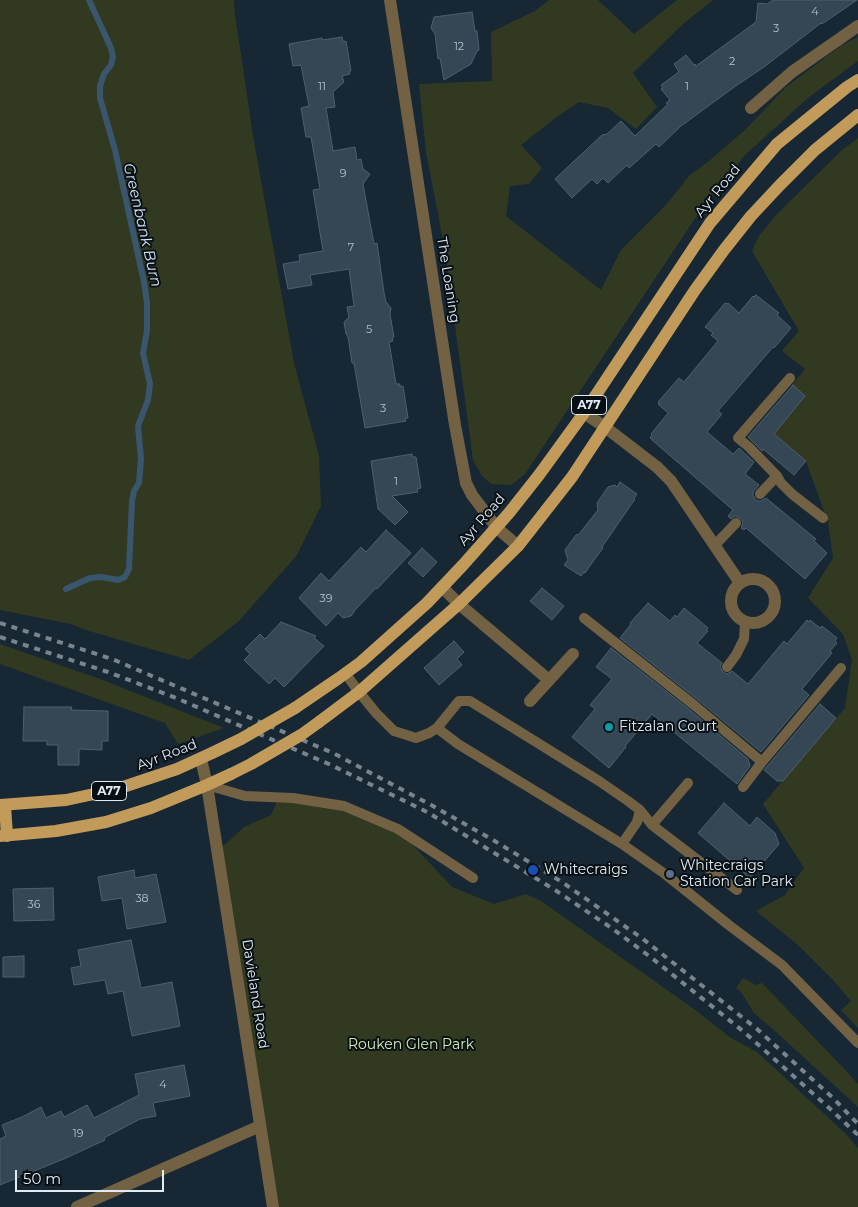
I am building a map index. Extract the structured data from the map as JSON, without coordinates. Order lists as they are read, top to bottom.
{
  "streets": {
    "main road": ["Ayr Road", "A77"],
    "street": ["The Loaning", "Davieland Road"]
  },
  "crossings": [
    ["Ayr Road", "The Loaning"],
    ["Ayr Road", "Davieland Road"],
    ["The Loaning", "A77"],
    ["A77", "Davieland Road"]
  ],
  "water": ["Greenbank Burn"],
  "parks": ["Rouken Glen Park"],
  "places": ["Fitzalan Court", "Whitecraigs", "Whitecraigs Station Car Park"],
  "house_numbers": [
    "4",
    "3",
    "12",
    "2",
    "11",
    "1",
    "9",
    "7",
    "5",
    "3",
    "1",
    "39",
    "38",
    "36",
    "4",
    "19"
  ],
  "scale_bar": "50 m"
}
